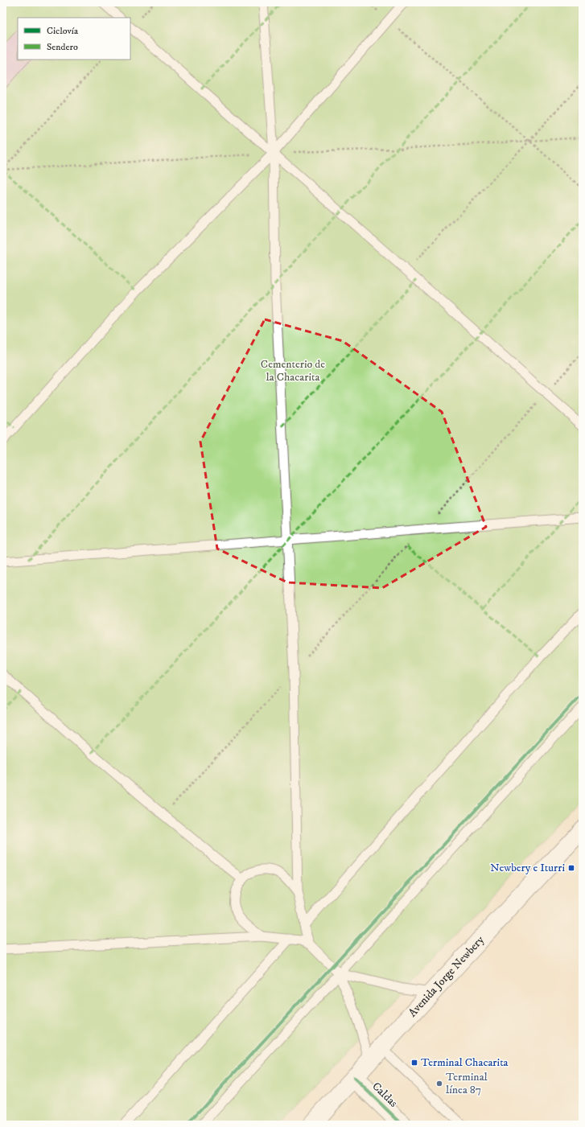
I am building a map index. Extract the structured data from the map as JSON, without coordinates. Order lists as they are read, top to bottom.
{
  "streets": {
    "main road": ["Avenida Jorge Newbery", "Caldas"]
  },
  "crossings": [
    ["Avenida Jorge Newbery", "Caldas"]
  ],
  "parks": ["Cementerio de la Chacarita"],
  "places": {
    "transit": ["Newbery e Iturri", "Terminal Chacarita"],
    "other": ["Terminal línea 87"]
  },
  "legend": ["Ciclovía", "Sendero"]
}
